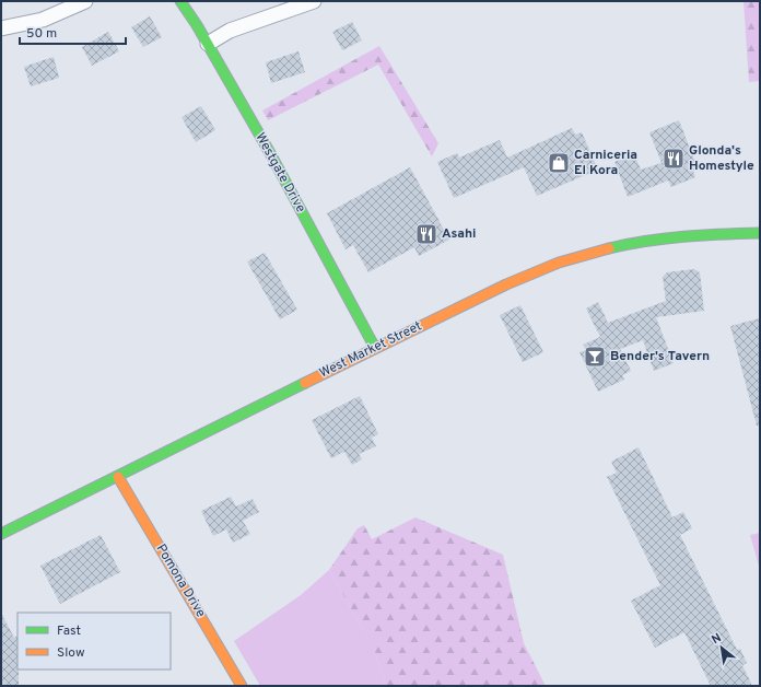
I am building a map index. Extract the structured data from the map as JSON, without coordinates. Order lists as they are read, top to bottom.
{
  "streets": {
    "main road": ["Westgate Drive", "West Market Street", "Pomona Drive"]
  },
  "crossings": [
    ["Westgate Drive", "West Market Street"],
    ["West Market Street", "Pomona Drive"]
  ],
  "places": {
    "restaurant": ["Glonda's Homestyle", "Asahi"],
    "shop": ["Carniceria El Kora"],
    "bar": ["Bender's Tavern"]
  },
  "legend": ["Fast", "Slow"],
  "scale_bar": "50 m",
  "north": "top left"
}
